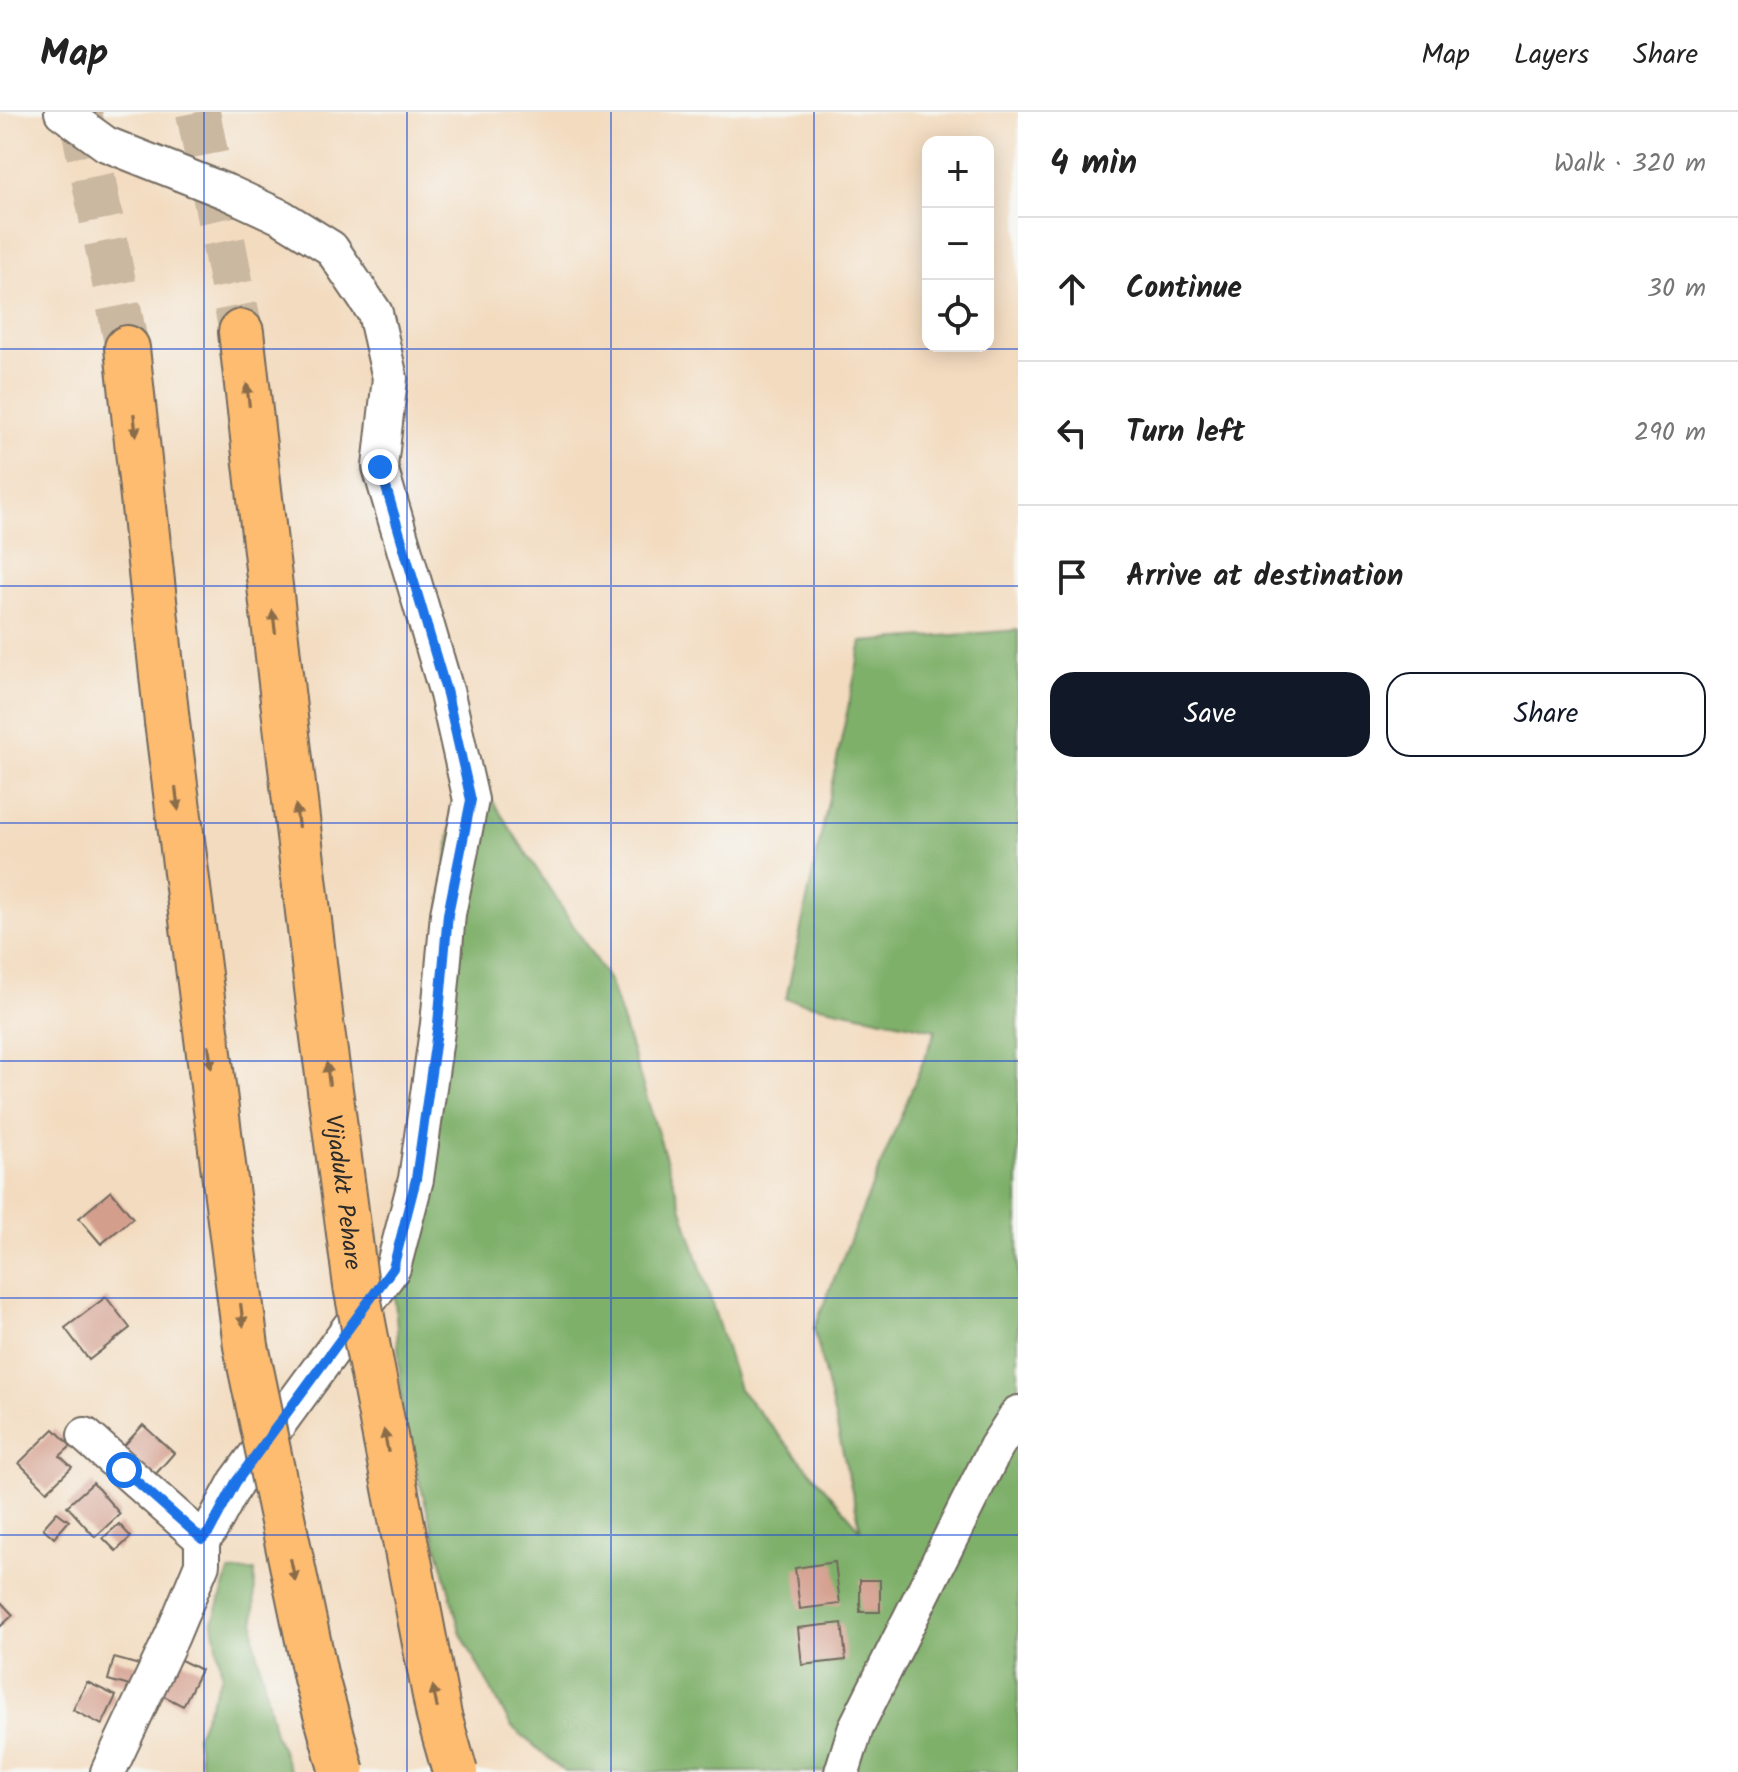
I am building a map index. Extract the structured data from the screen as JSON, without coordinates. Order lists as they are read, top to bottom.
{
  "streets": {
    "highway": ["Vijadukt Pehare"]
  },
  "page": {
    "header": "Map",
    "nav": ["Map", "Layers", "Share"],
    "heading": ["4 min", "Walk · 320 m"],
    "map_buttons": ["+", "−"],
    "list": [
      ["Continue", "30 m"],
      ["Turn left", "290 m"],
      "Arrive at destination"
    ],
    "buttons": ["Save", "Share"]
  }
}
